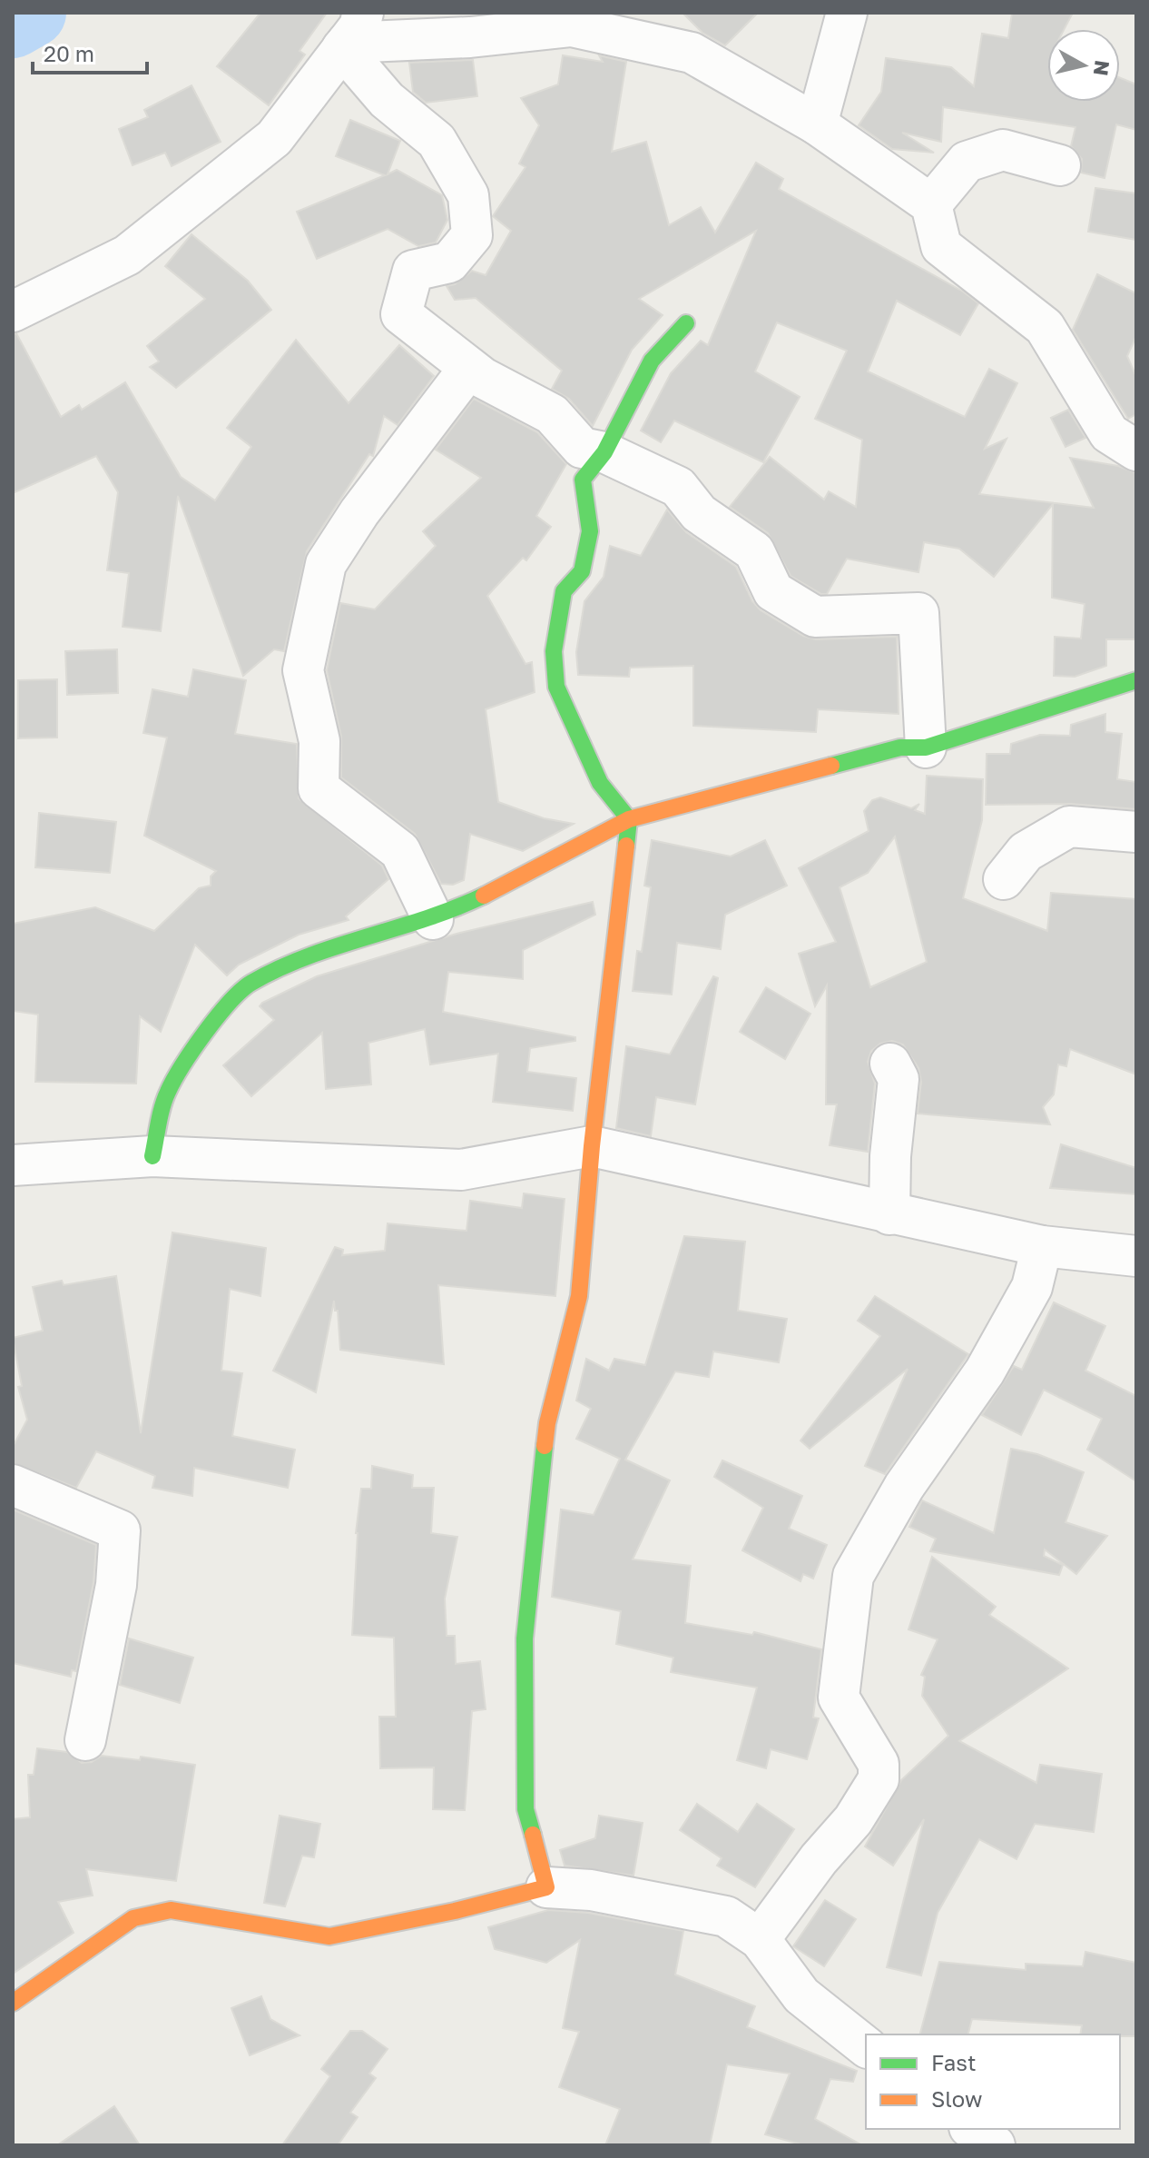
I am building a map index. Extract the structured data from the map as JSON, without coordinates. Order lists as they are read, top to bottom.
{
  "legend": ["Fast", "Slow"],
  "scale_bar": "20 m",
  "north": "right"
}
